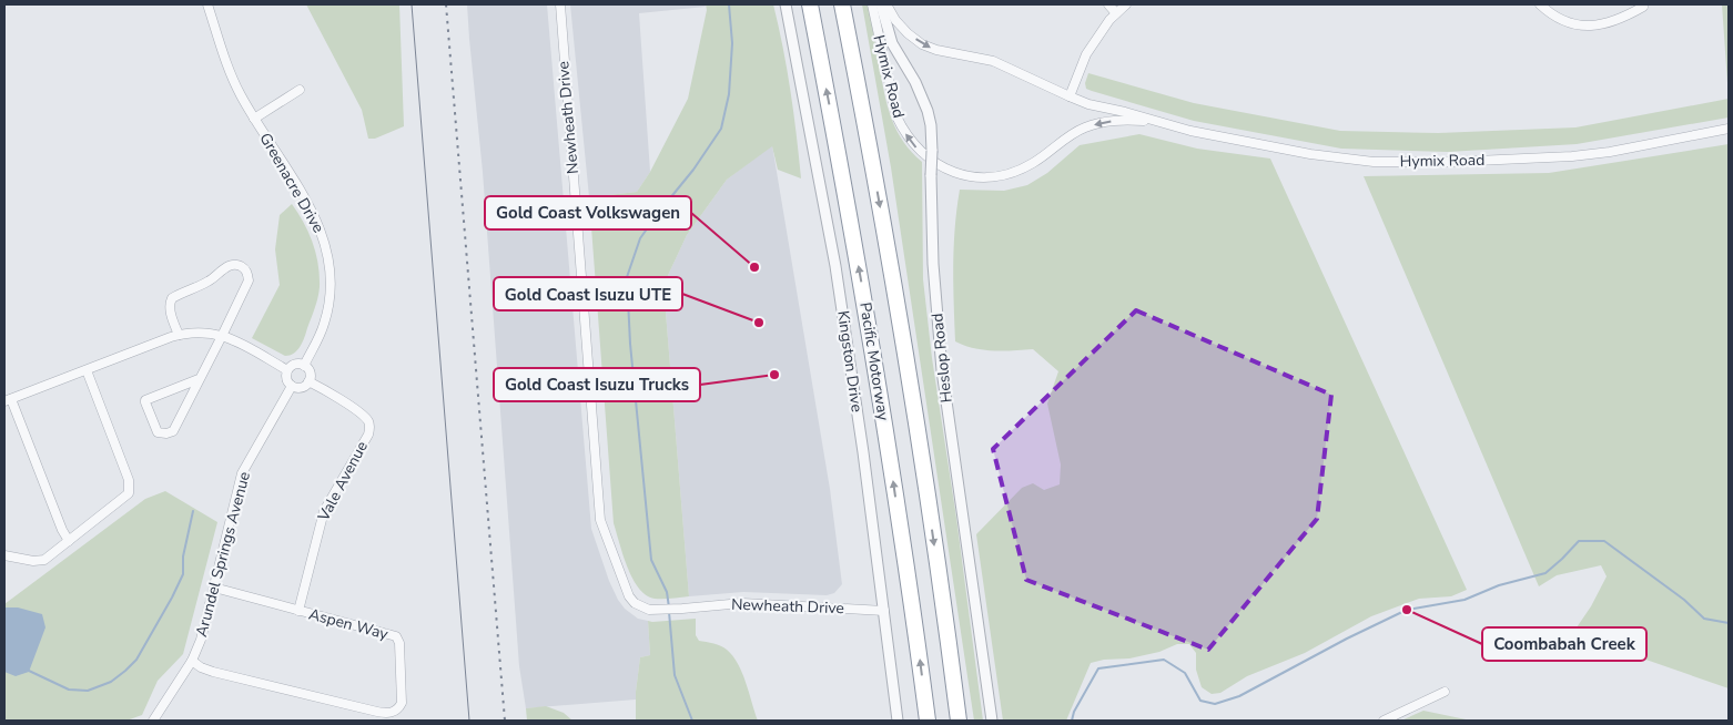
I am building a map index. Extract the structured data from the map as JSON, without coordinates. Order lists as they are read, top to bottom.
{
  "streets": {
    "highway": ["Pacific Motorway"],
    "street": [
      "Hymix Road",
      "Newheath Drive",
      "Greenacre Drive",
      "Heslop Road",
      "Kingston Drive",
      "Vale Avenue",
      "Arundel Springs Avenue",
      "Aspen Way"
    ]
  },
  "crossings": [
    ["Newheath Drive", "Kingston Drive"],
    ["Greenacre Drive", "Vale Avenue"],
    ["Greenacre Drive", "Arundel Springs Avenue"],
    ["Vale Avenue", "Arundel Springs Avenue"],
    ["Vale Avenue", "Aspen Way"],
    ["Arundel Springs Avenue", "Aspen Way"]
  ],
  "places": [
    "Gold Coast Volkswagen",
    "Gold Coast Isuzu UTE",
    "Gold Coast Isuzu Trucks",
    "Coombabah Creek"
  ]
}
